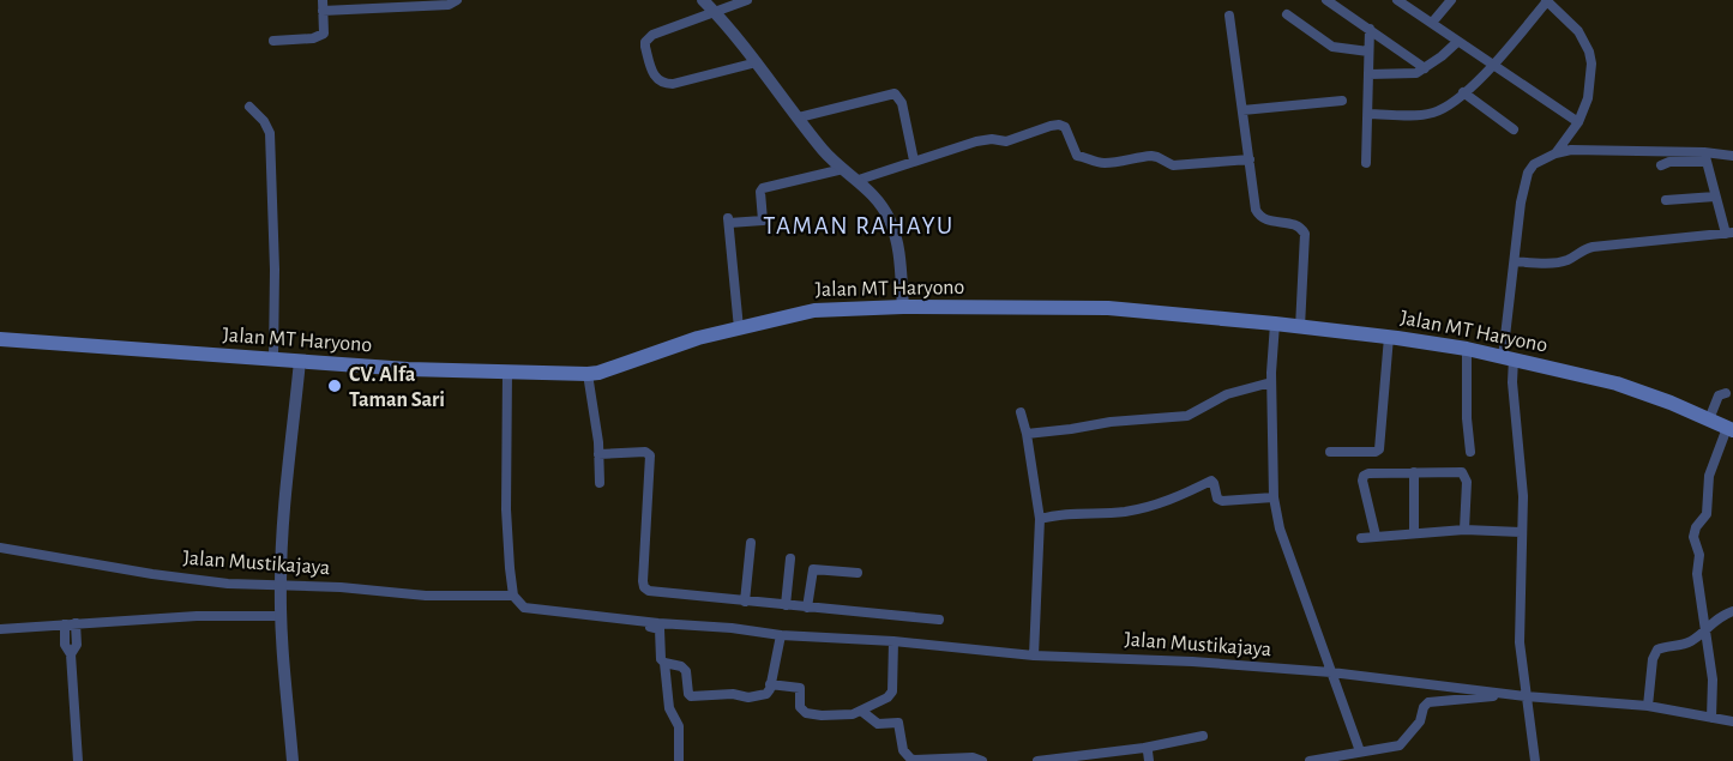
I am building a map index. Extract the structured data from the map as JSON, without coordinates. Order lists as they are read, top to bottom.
{
  "streets": {
    "main road": ["Jalan MT Haryono"],
    "street": ["Jalan Mustikajaya"]
  },
  "districts": ["TAMAN RAHAYU"],
  "places": ["CV. Alfa Taman Sari"]
}
